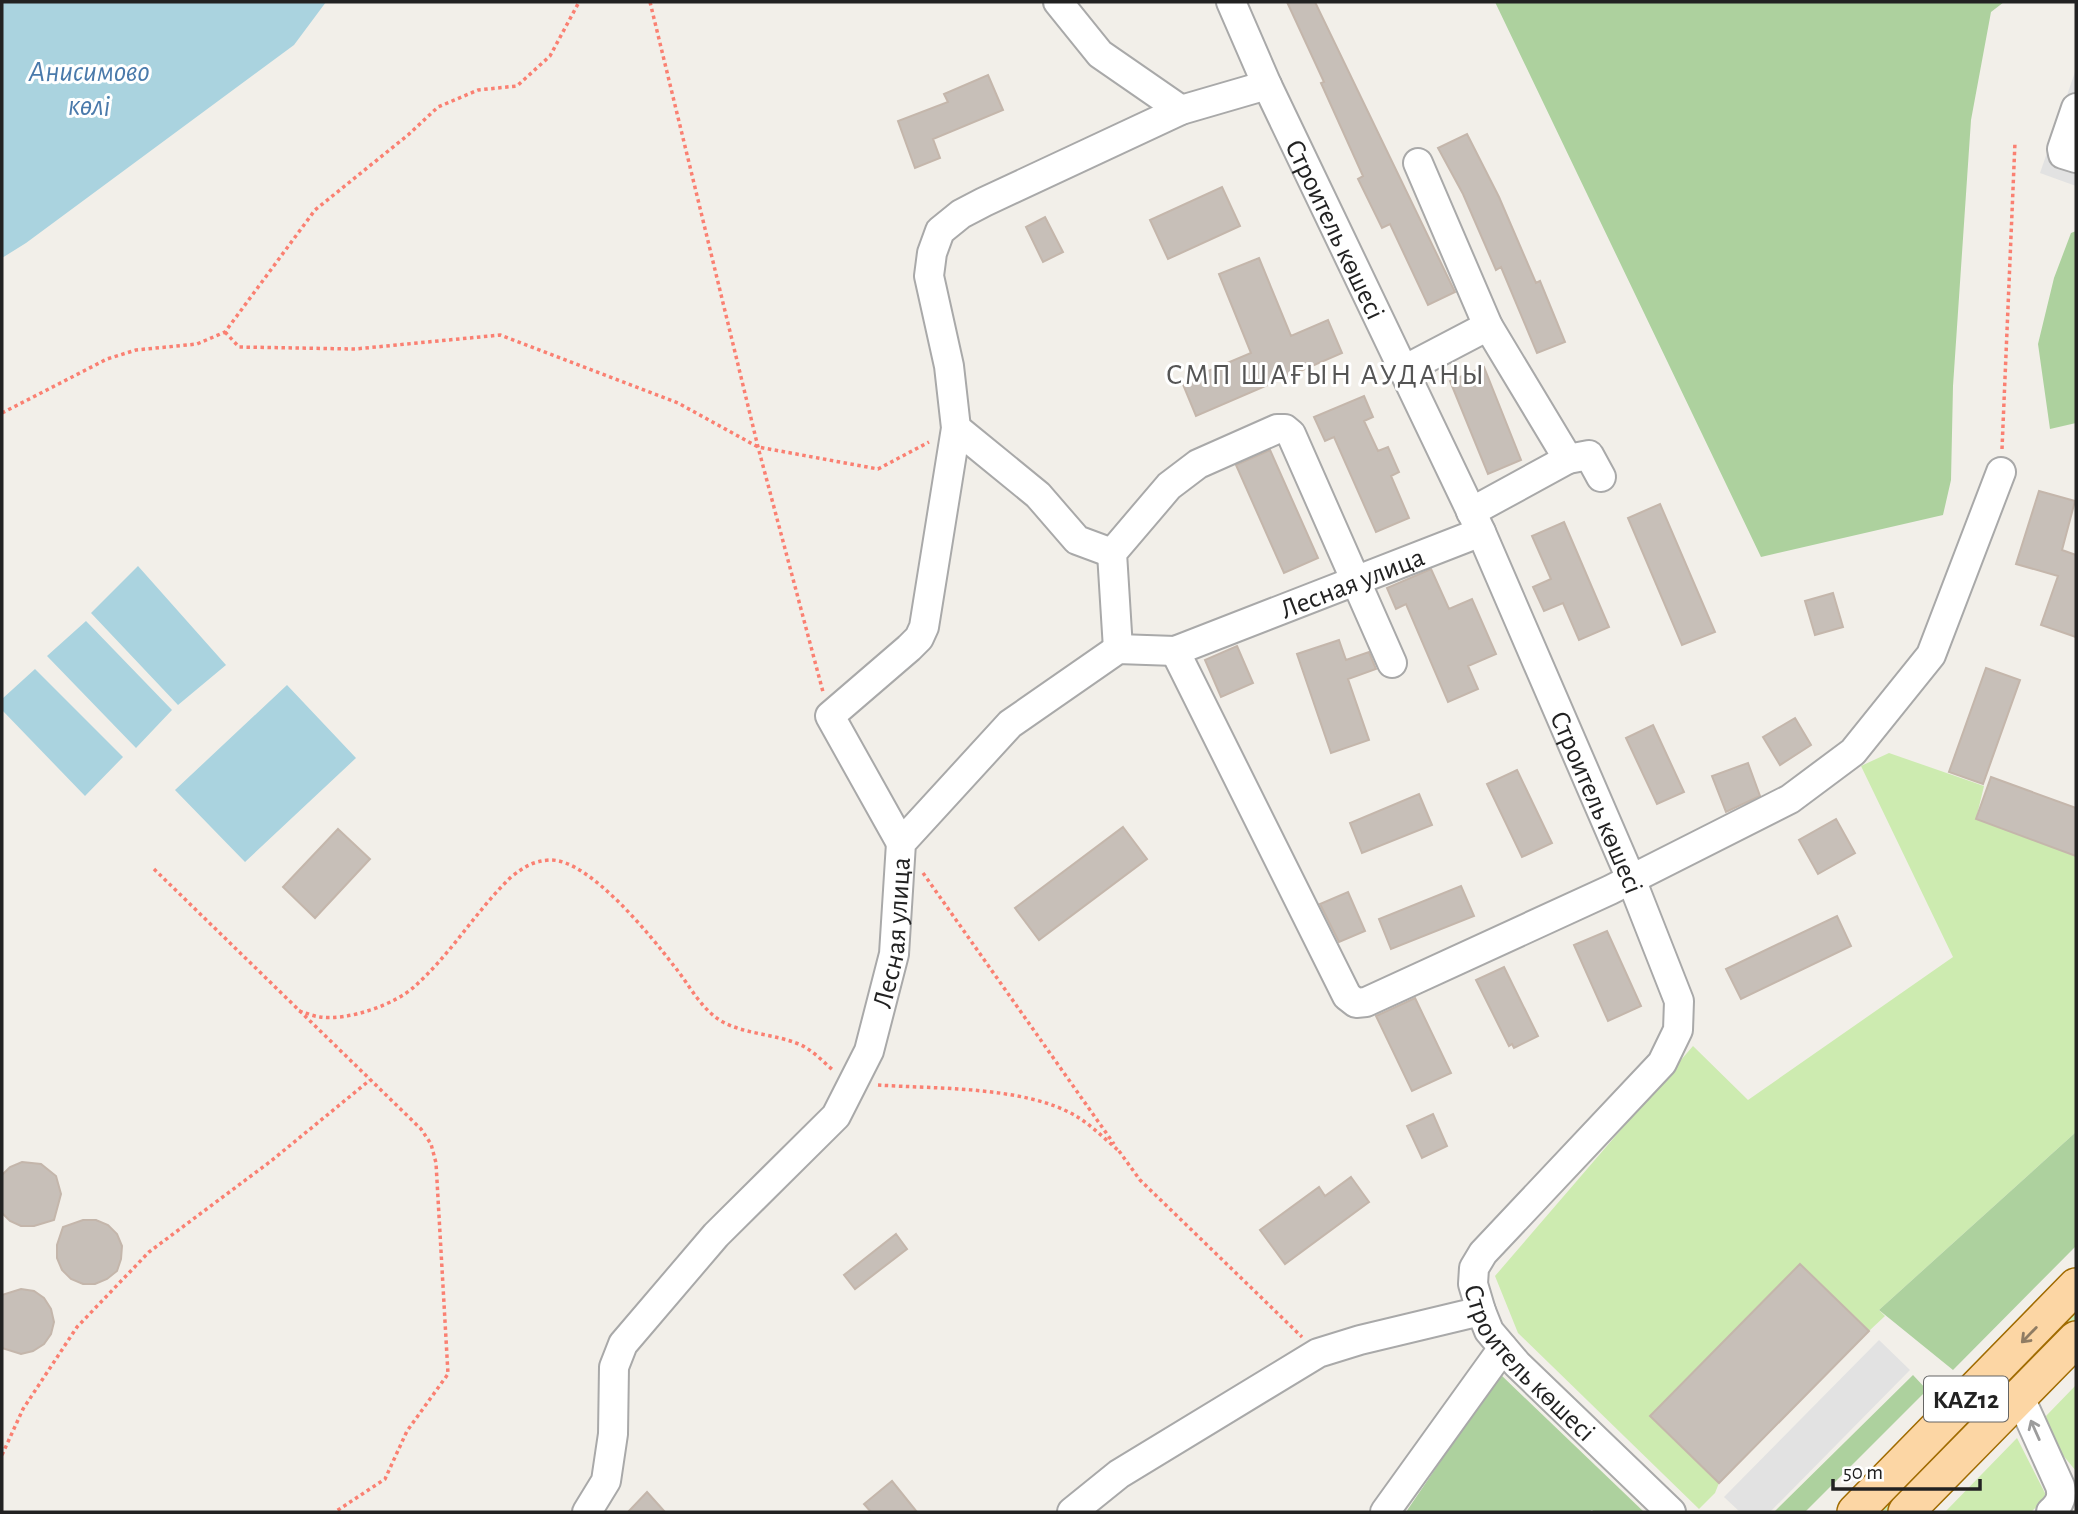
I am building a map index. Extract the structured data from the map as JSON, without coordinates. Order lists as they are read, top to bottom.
{
  "streets": {
    "main road": ["KAZ12"],
    "street": ["Строитель көшесі", "Лесная улица"]
  },
  "crossings": [
    ["Строитель көшесі", "Лесная улица"]
  ],
  "districts": ["СМП ШАҒЫН АУДАНЫ"],
  "water": ["Анисимово көлі"],
  "scale_bar": "50 m"
}
